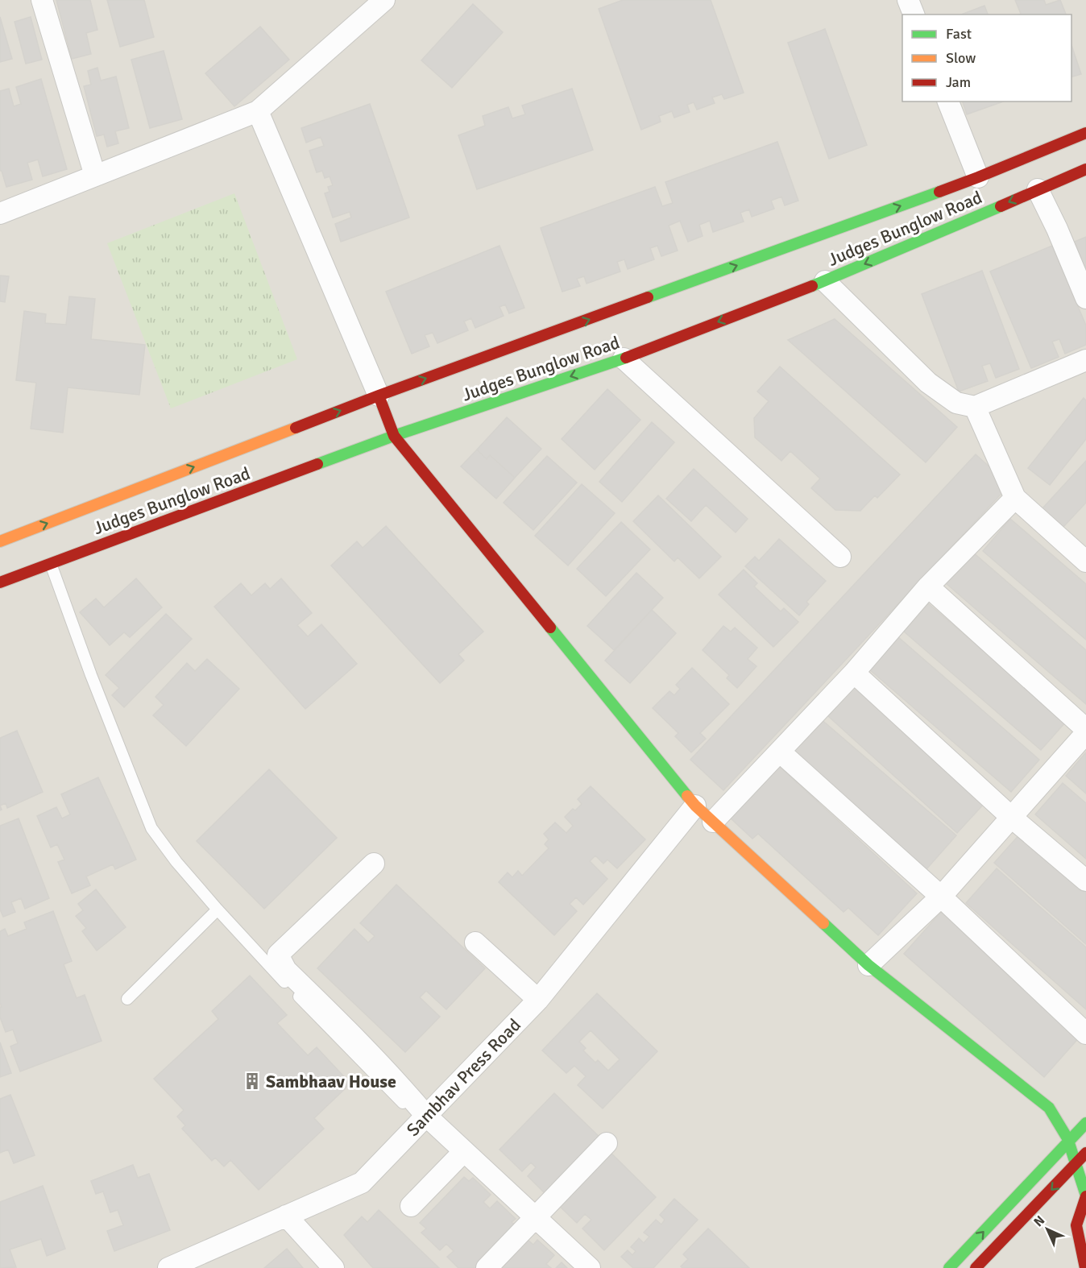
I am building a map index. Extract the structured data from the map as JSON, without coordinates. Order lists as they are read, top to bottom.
{
  "streets": {
    "main road": ["Judges Bunglow Road"],
    "street": ["Sambhav Press Road"]
  },
  "places": {
    "building": ["Sambhaav House"]
  },
  "legend": ["Fast", "Slow", "Jam"],
  "north": "top left"
}
